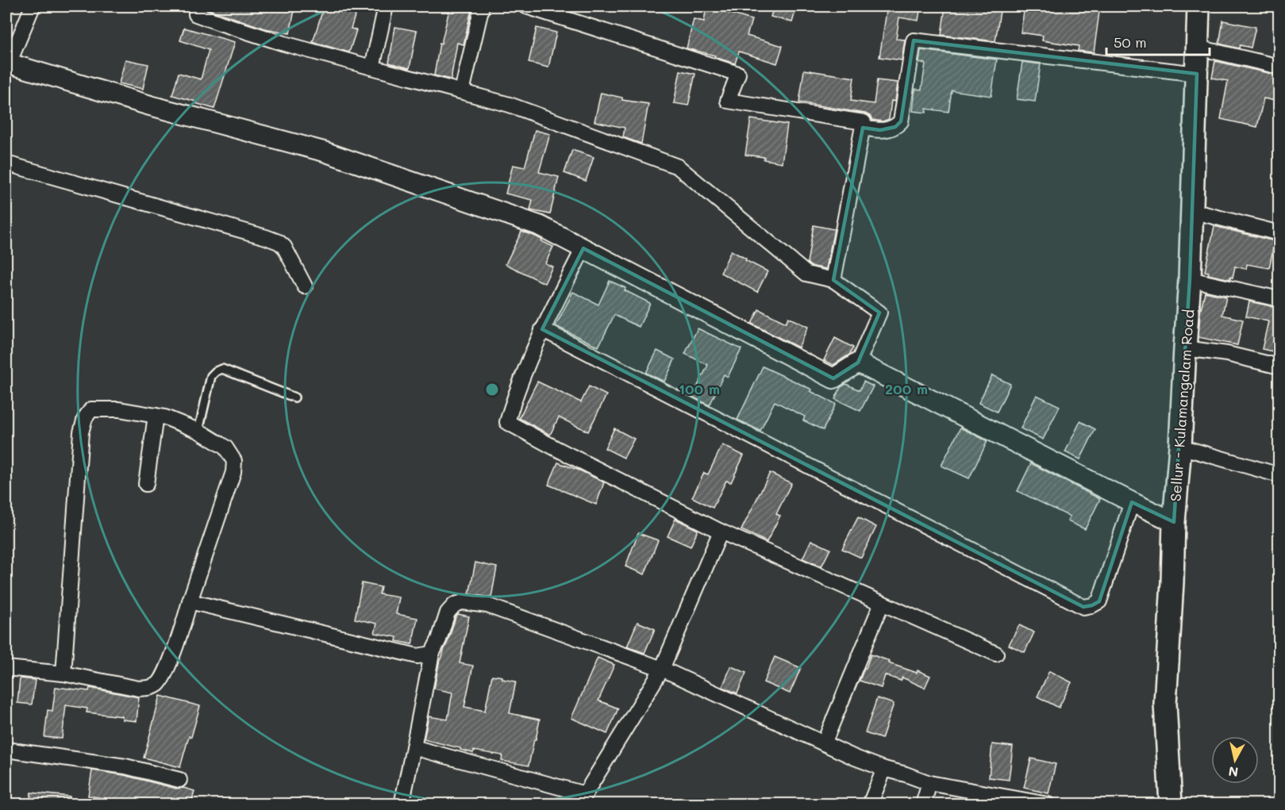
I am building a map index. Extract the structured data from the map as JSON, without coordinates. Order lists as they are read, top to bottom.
{
  "streets": {
    "main road": ["Sellur - Kulamangalam Road"]
  },
  "scale_bar": "50 m",
  "north": "bottom",
  "rings": ["100 m", "200 m"]
}
